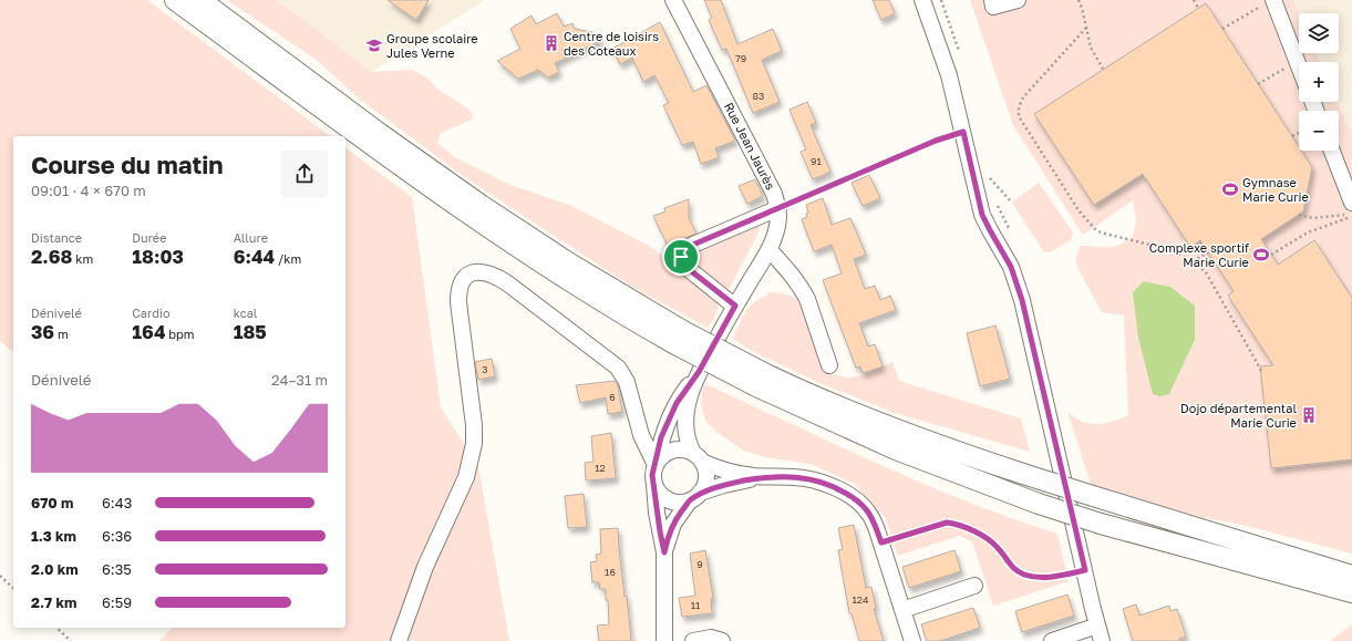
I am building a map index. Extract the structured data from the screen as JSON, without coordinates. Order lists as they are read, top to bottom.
{
  "streets": {
    "street": ["Rue Jean Jaurès"]
  },
  "places": {
    "building": ["Centre de loisirs des Coteaux", "Dojo départemental Marie Curie"],
    "school or university": ["Groupe scolaire Jules Verne"],
    "sports": ["Gymnase Marie Curie", "Complexe sportif Marie Curie"]
  },
  "house_numbers": [
    "79",
    "83",
    "91",
    "3",
    "6",
    "12",
    "9",
    "16",
    "124",
    "11"
  ],
  "page": {
    "map_buttons": ["+", "−"],
    "heading": ["Course du matin", "09:01 · 4 × 670 m"],
    "stats": [
      ["Distance", "2.68 km"],
      ["Durée", "18:03"],
      ["Allure", "6:44 /km"],
      ["Dénivelé", "36 m"],
      ["Cardio", "164 bpm"],
      ["kcal", "185"]
    ],
    "chart": ["Dénivelé", "24–31 m"],
    "list": [
      {
        "name": "670 m",
        "note": "6:43"
      },
      {
        "name": "1.3 km",
        "note": "6:36"
      },
      {
        "name": "2.0 km",
        "note": "6:35"
      },
      {
        "name": "2.7 km",
        "note": "6:59"
      }
    ]
  }
}
